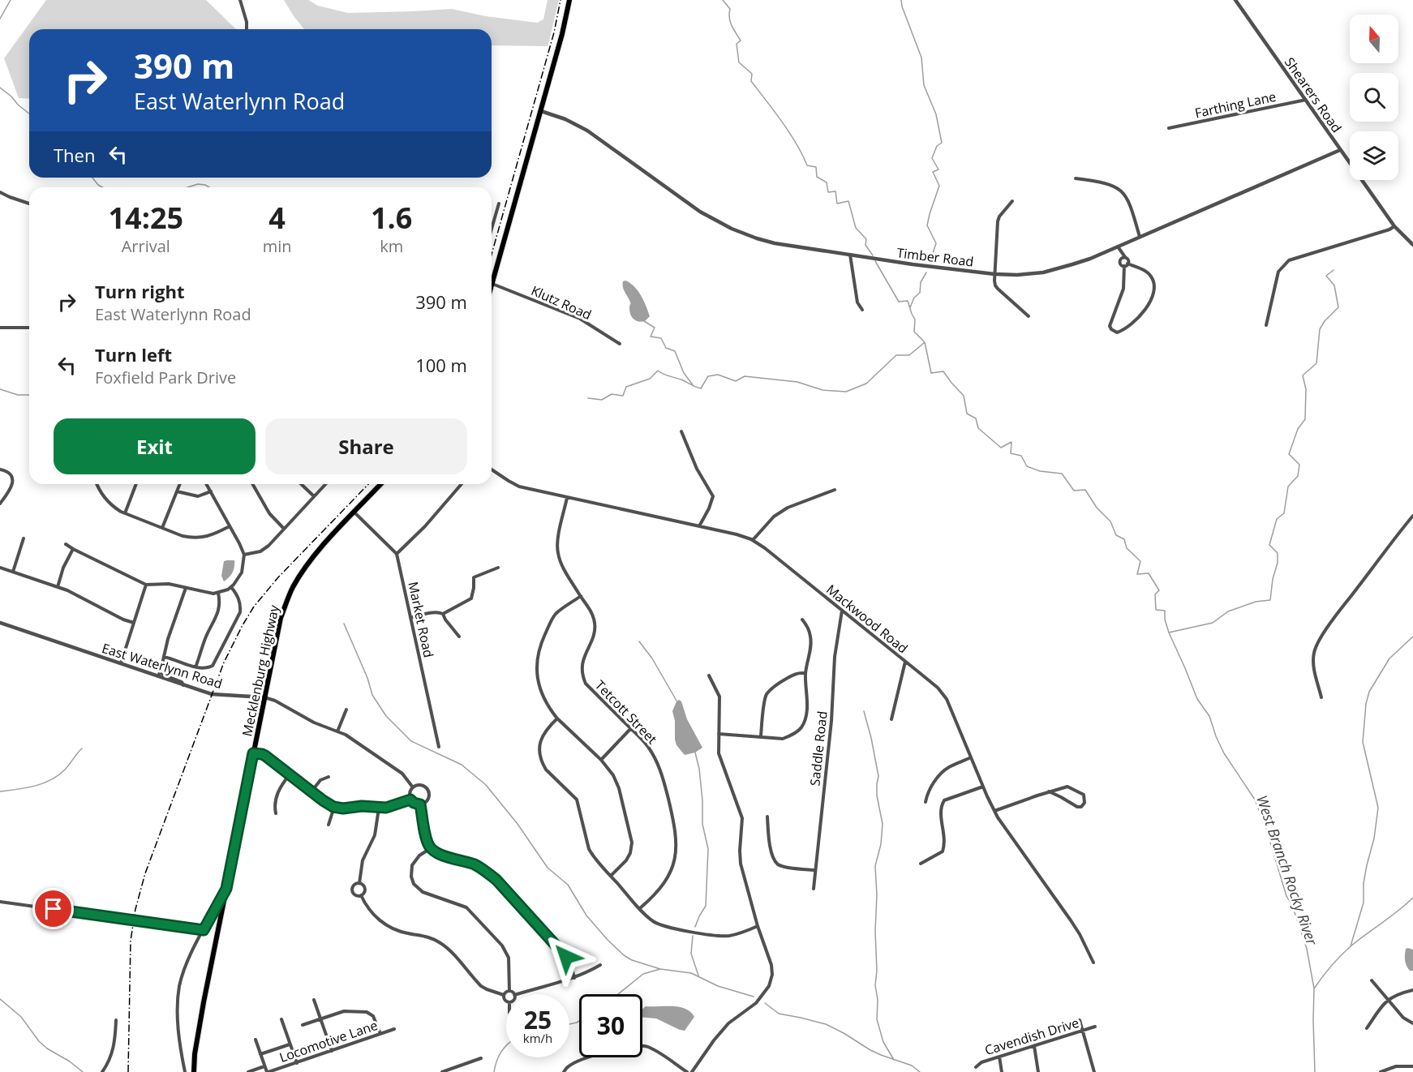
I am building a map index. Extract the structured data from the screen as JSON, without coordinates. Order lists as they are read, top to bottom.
{
  "streets": {
    "main road": ["Mecklenburg Highway"],
    "street": [
      "Shearers Road",
      "Farthing Lane",
      "Timber Road",
      "Klutz Road",
      "Mackwood Road",
      "Market Road",
      "East Waterlynn Road",
      "Tetcott Street",
      "Saddle Road",
      "Cavendish Drive",
      "Locomotive Lane"
    ]
  },
  "crossings": [
    ["Shearers Road", "Farthing Lane"],
    ["Shearers Road", "Timber Road"],
    ["Mackwood Road", "Tetcott Street"],
    ["Mackwood Road", "Saddle Road"],
    ["East Waterlynn Road", "Mecklenburg Highway"]
  ],
  "water": ["West Branch Rocky River"],
  "north": "top",
  "page": {
    "turn": ["390 m", "East Waterlynn Road"],
    "then": "Then",
    "eta": [
      "14:25",
      "Arrival",
      "4",
      "min",
      "1.6",
      "km"
    ],
    "list": [
      {
        "name": "Turn right",
        "note": "East Waterlynn Road",
        "value": "390 m"
      },
      {
        "name": "Turn left",
        "note": "Foxfield Park Drive",
        "value": "100 m"
      }
    ],
    "buttons": ["Exit", "Share"],
    "speed": "25 km/h",
    "limit": "30"
  }
}
